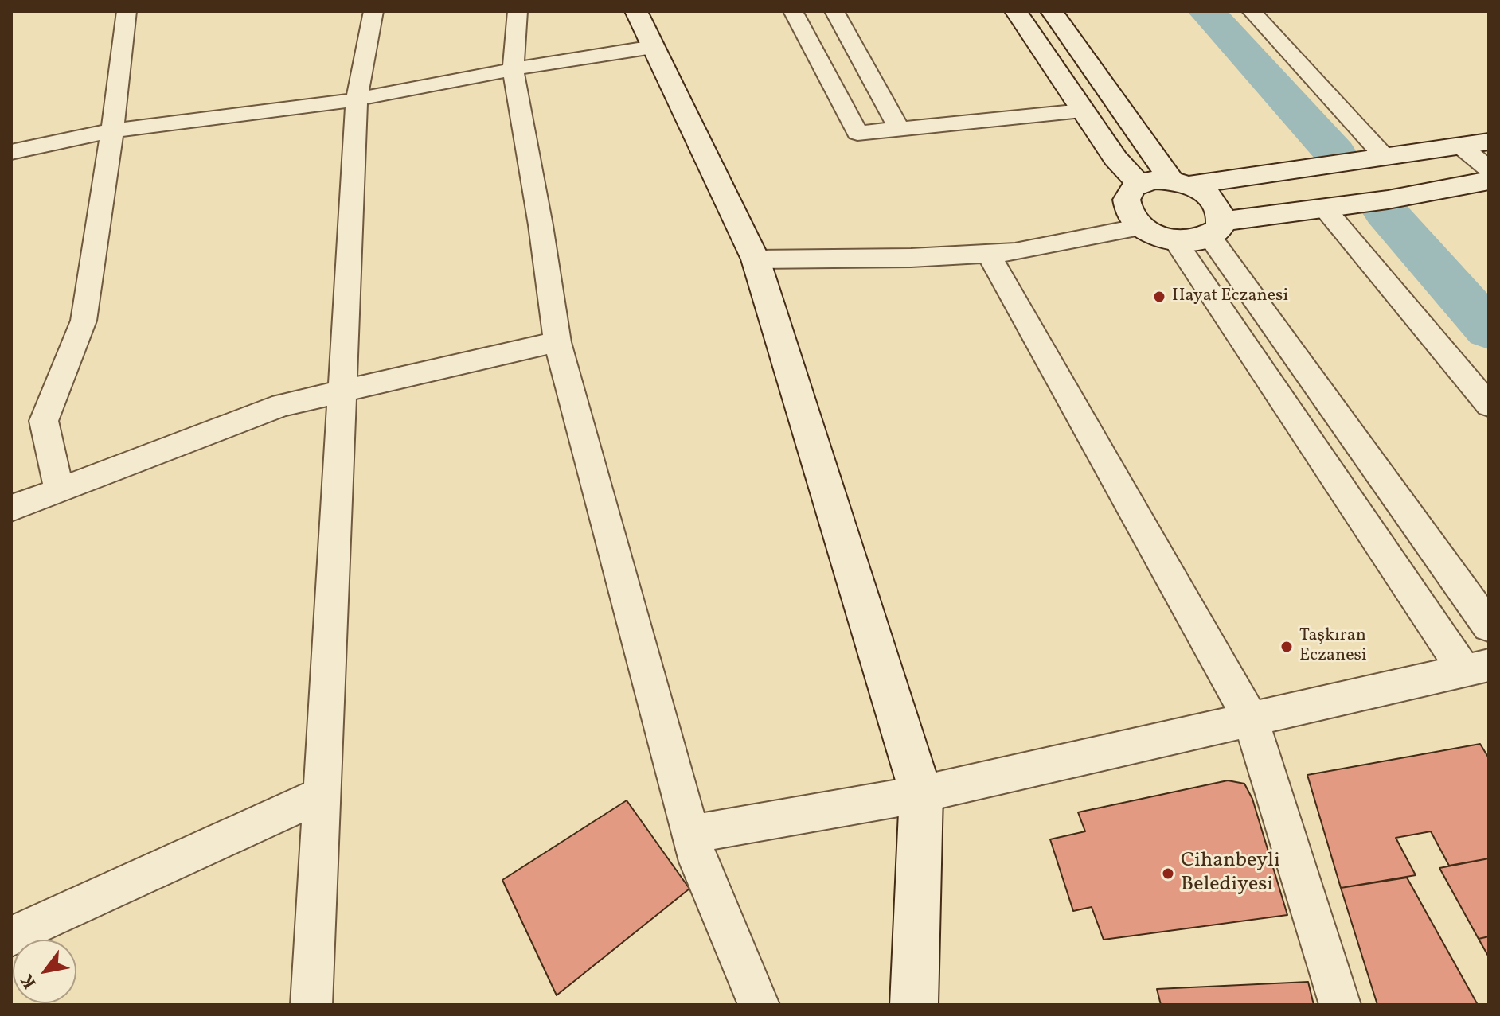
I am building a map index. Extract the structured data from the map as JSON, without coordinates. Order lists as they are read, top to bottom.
{
  "places": ["Hayat Eczanesi", "Taşkıran Eczanesi", "Cihanbeyli Belediyesi"],
  "north": "bottom left"
}
